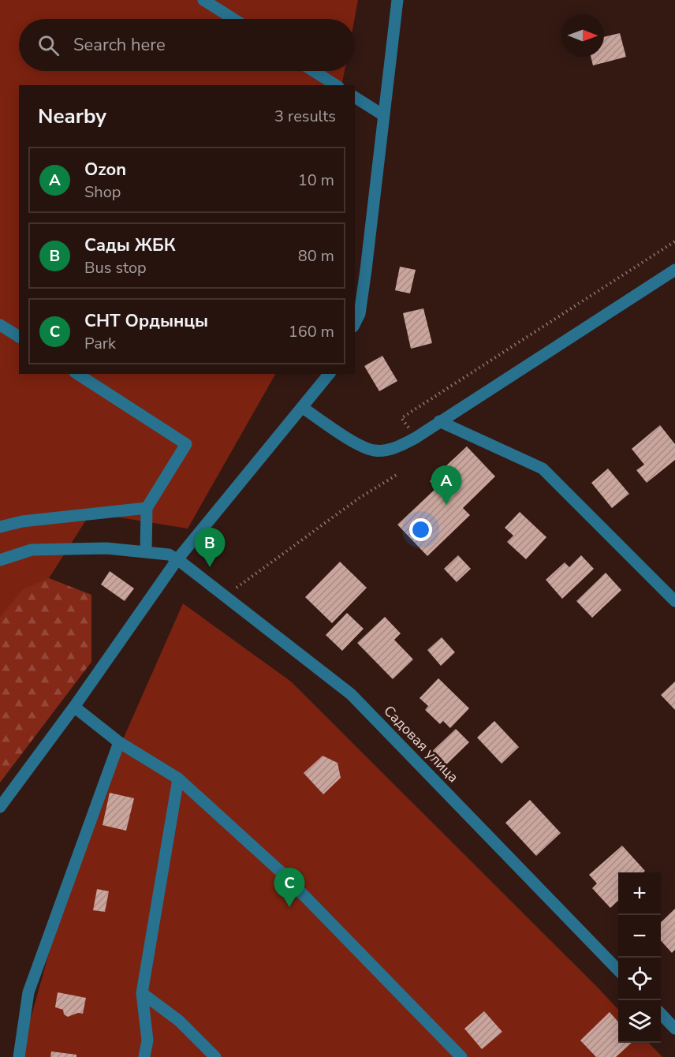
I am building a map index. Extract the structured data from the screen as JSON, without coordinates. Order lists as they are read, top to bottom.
{
  "streets": {
    "street": ["Садовая улица"]
  },
  "north": "right",
  "page": {
    "search": "Search here",
    "heading": ["Nearby", "3 results"],
    "list": [
      {
        "mark": "A",
        "name": "Ozon",
        "note": "Shop",
        "value": "10 m"
      },
      {
        "mark": "B",
        "name": "Сады ЖБК",
        "note": "Bus stop",
        "value": "80 m"
      },
      {
        "mark": "C",
        "name": "СНТ Ордынцы",
        "note": "Park",
        "value": "160 m"
      }
    ],
    "pins": ["A", "B", "C"],
    "map_buttons": ["+", "−"]
  }
}
